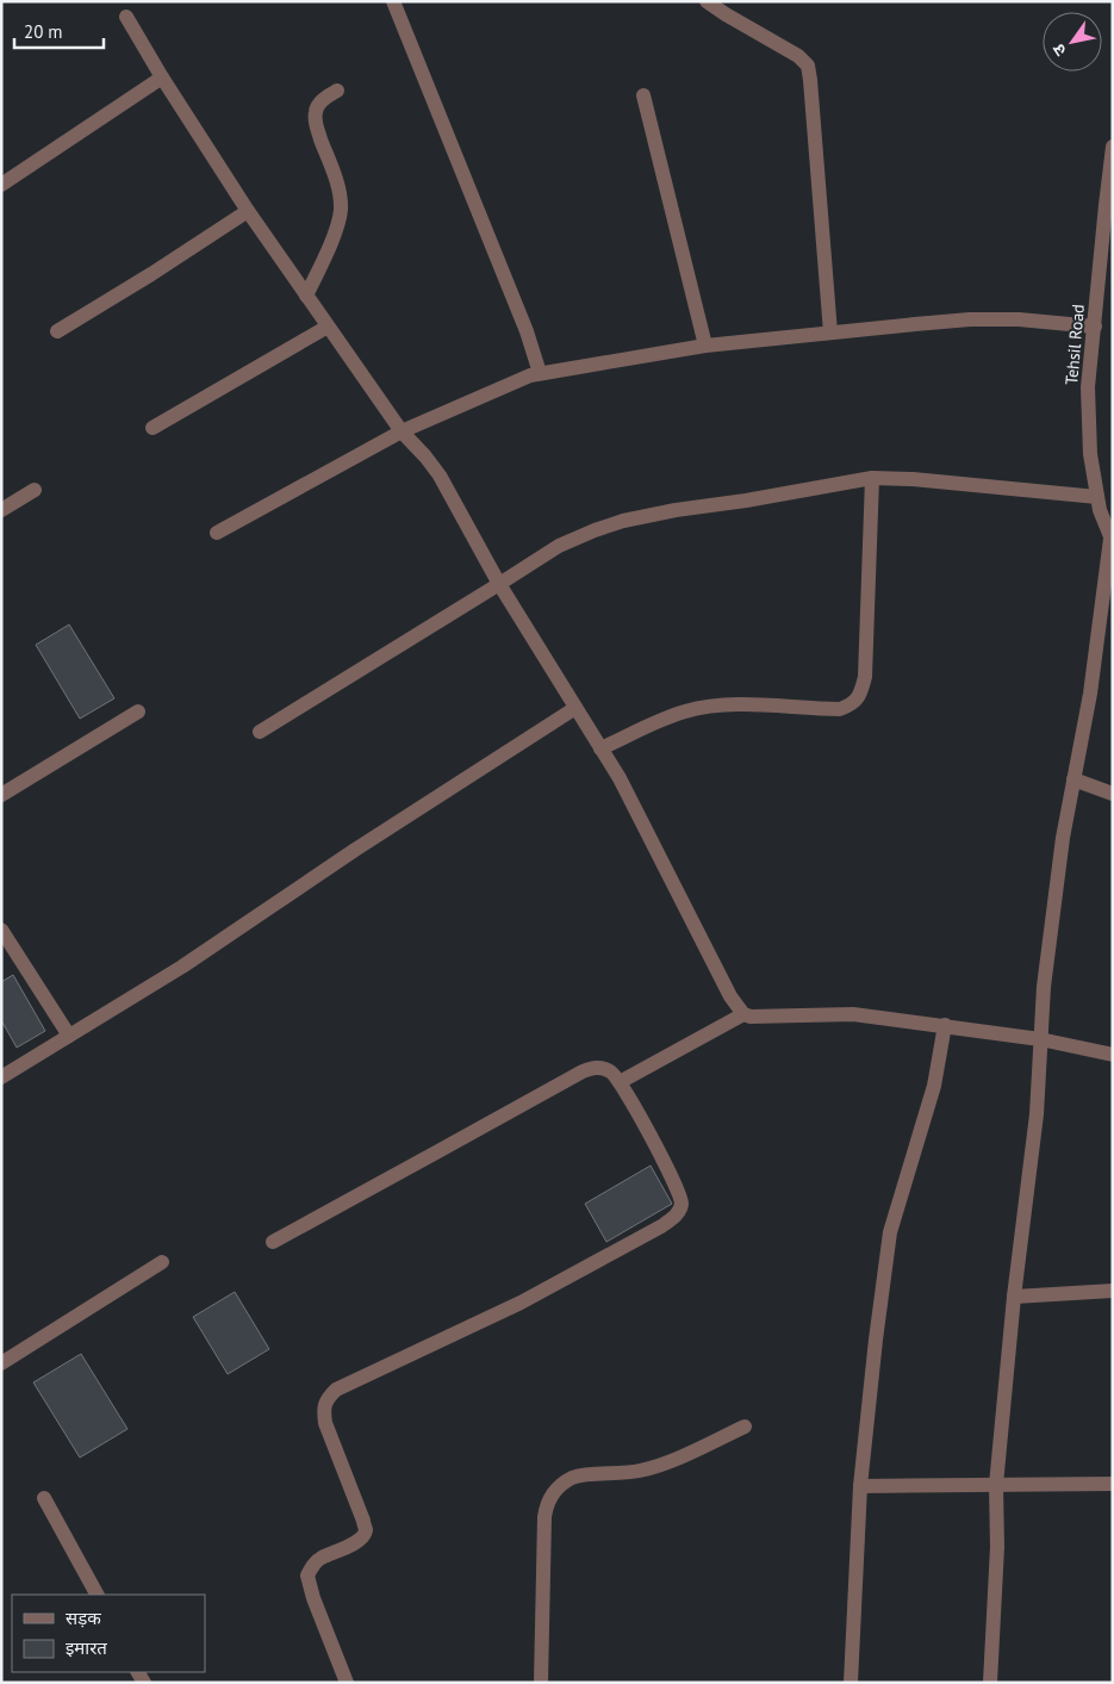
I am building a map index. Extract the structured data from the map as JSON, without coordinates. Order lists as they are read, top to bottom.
{
  "streets": {
    "street": ["Tehsil Road"]
  },
  "legend": ["सड़क", "इमारत"],
  "scale_bar": "20 m",
  "north": "bottom left"
}
